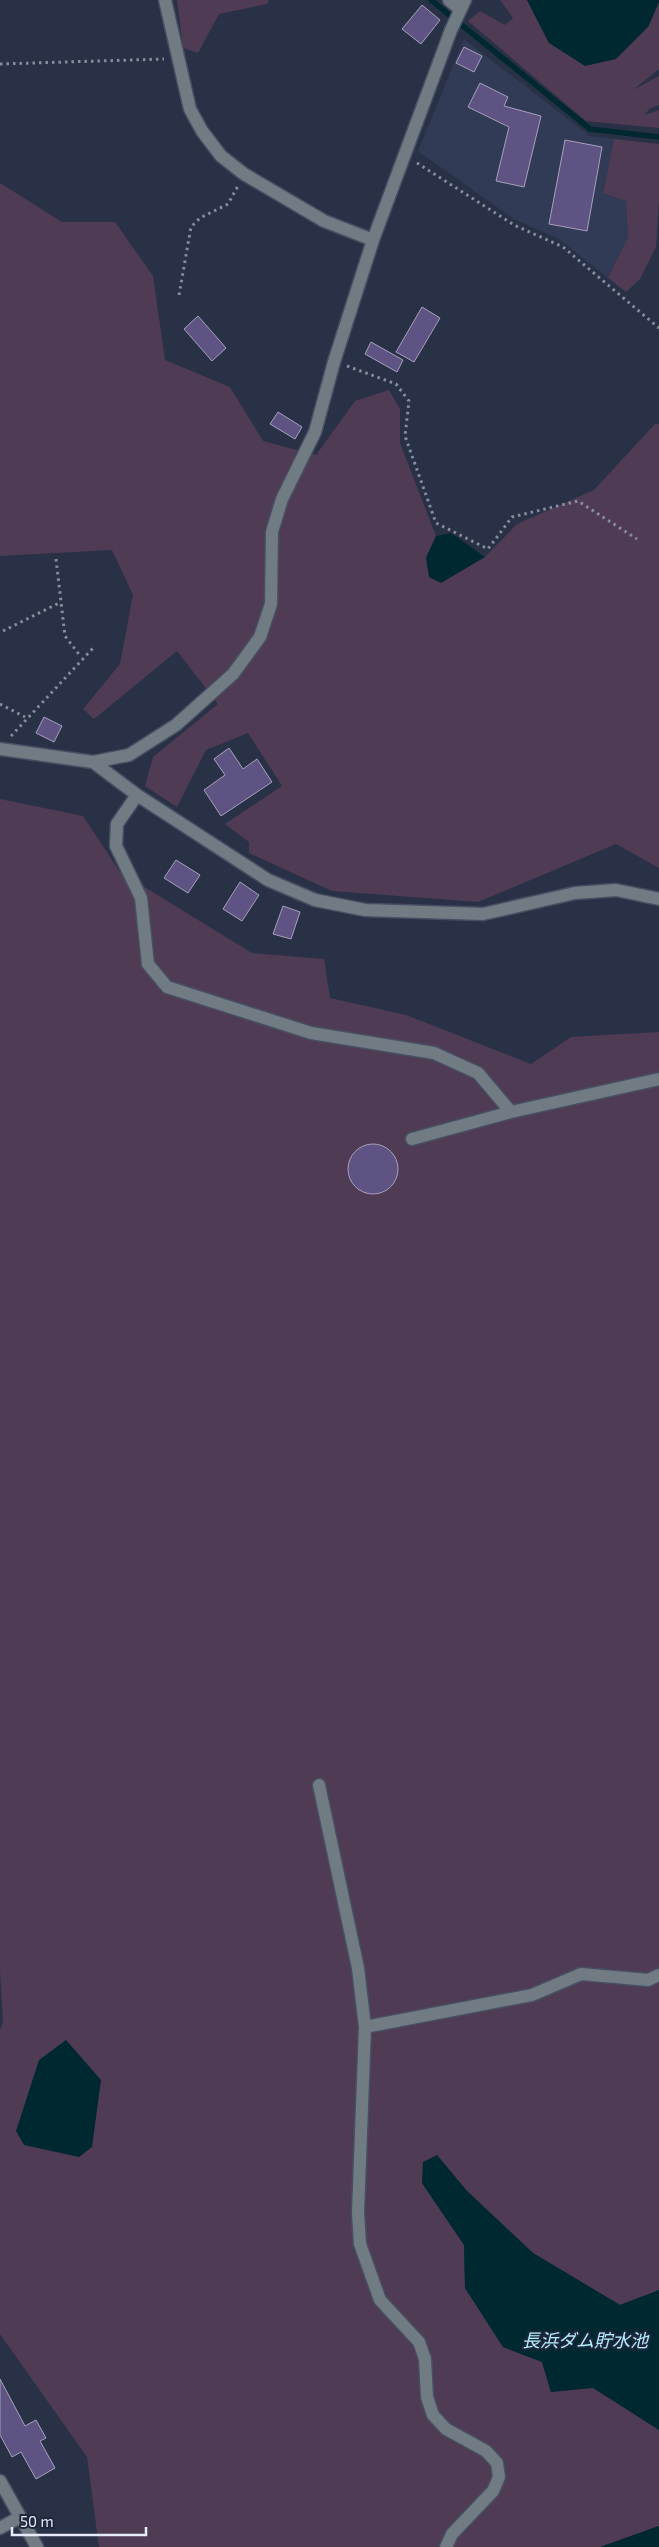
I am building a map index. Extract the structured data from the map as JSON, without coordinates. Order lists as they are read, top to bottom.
{
  "water": ["長浜ダム貯水池"],
  "scale_bar": "50 m"
}
